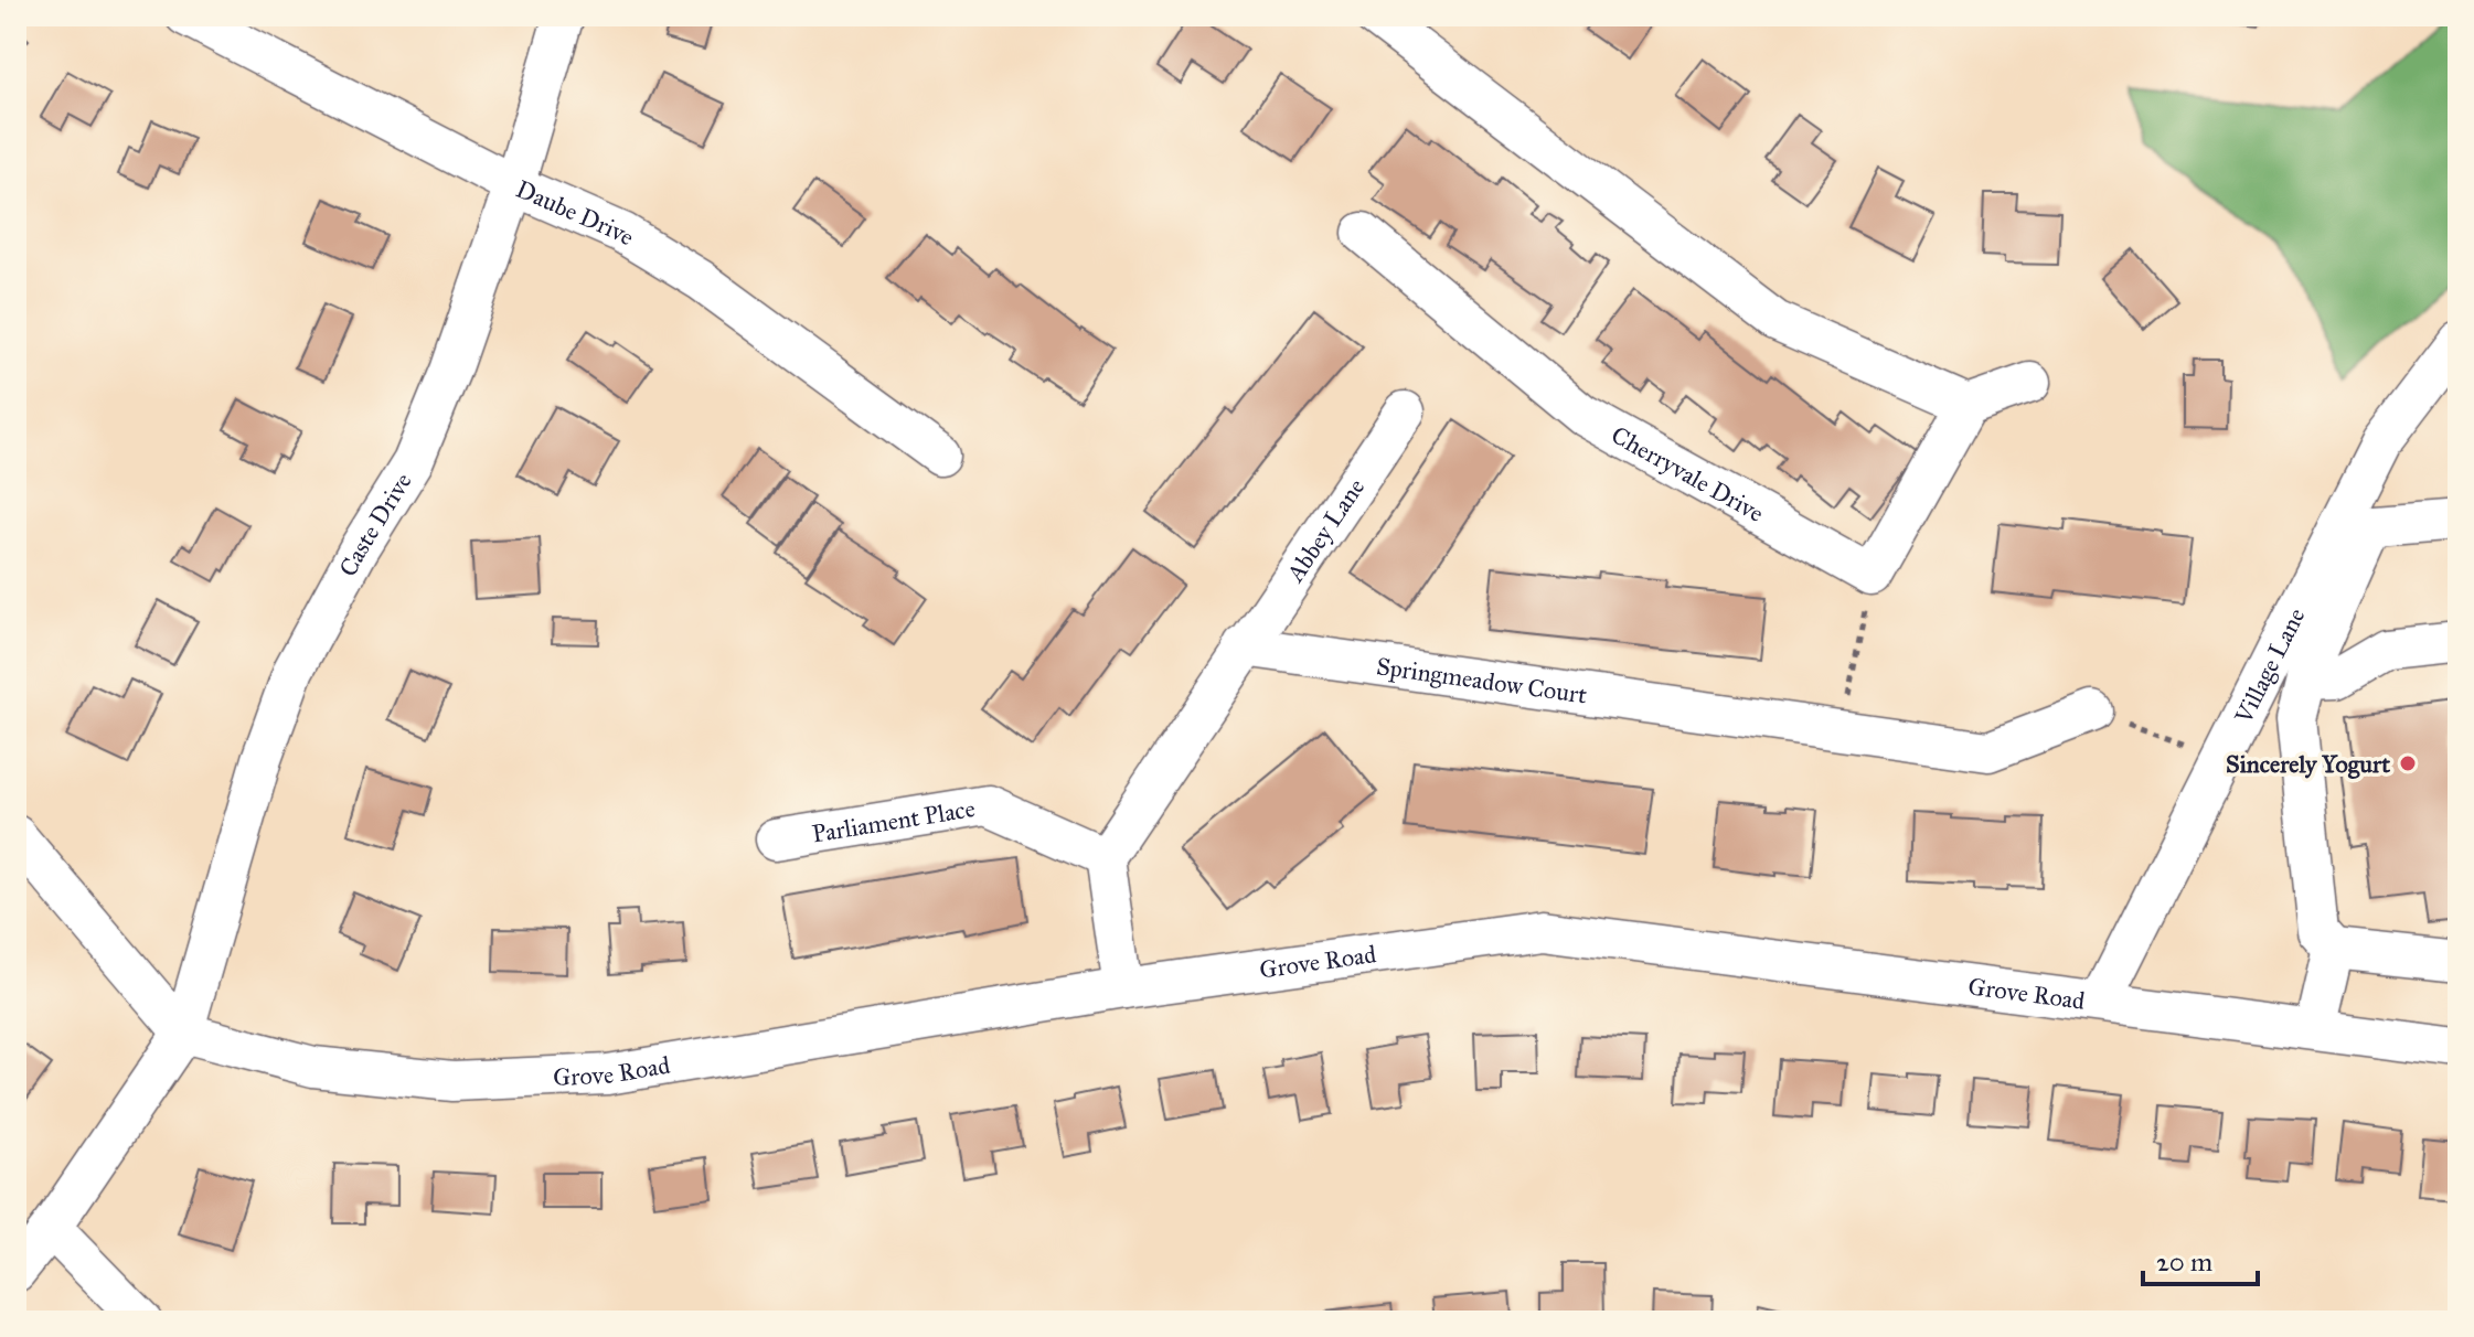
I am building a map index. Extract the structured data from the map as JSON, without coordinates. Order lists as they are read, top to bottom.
{
  "streets": {
    "street": [
      "Daube Drive",
      "Cherryvale Drive",
      "Caste Drive",
      "Abbey Lane",
      "Village Lane",
      "Springmeadow Court",
      "Parliament Place",
      "Grove Road"
    ]
  },
  "crossings": [
    ["Daube Drive", "Caste Drive"],
    ["Caste Drive", "Grove Road"],
    ["Abbey Lane", "Springmeadow Court"],
    ["Village Lane", "Grove Road"]
  ],
  "places": ["Sincerely Yogurt"],
  "scale_bar": "20 m"
}
